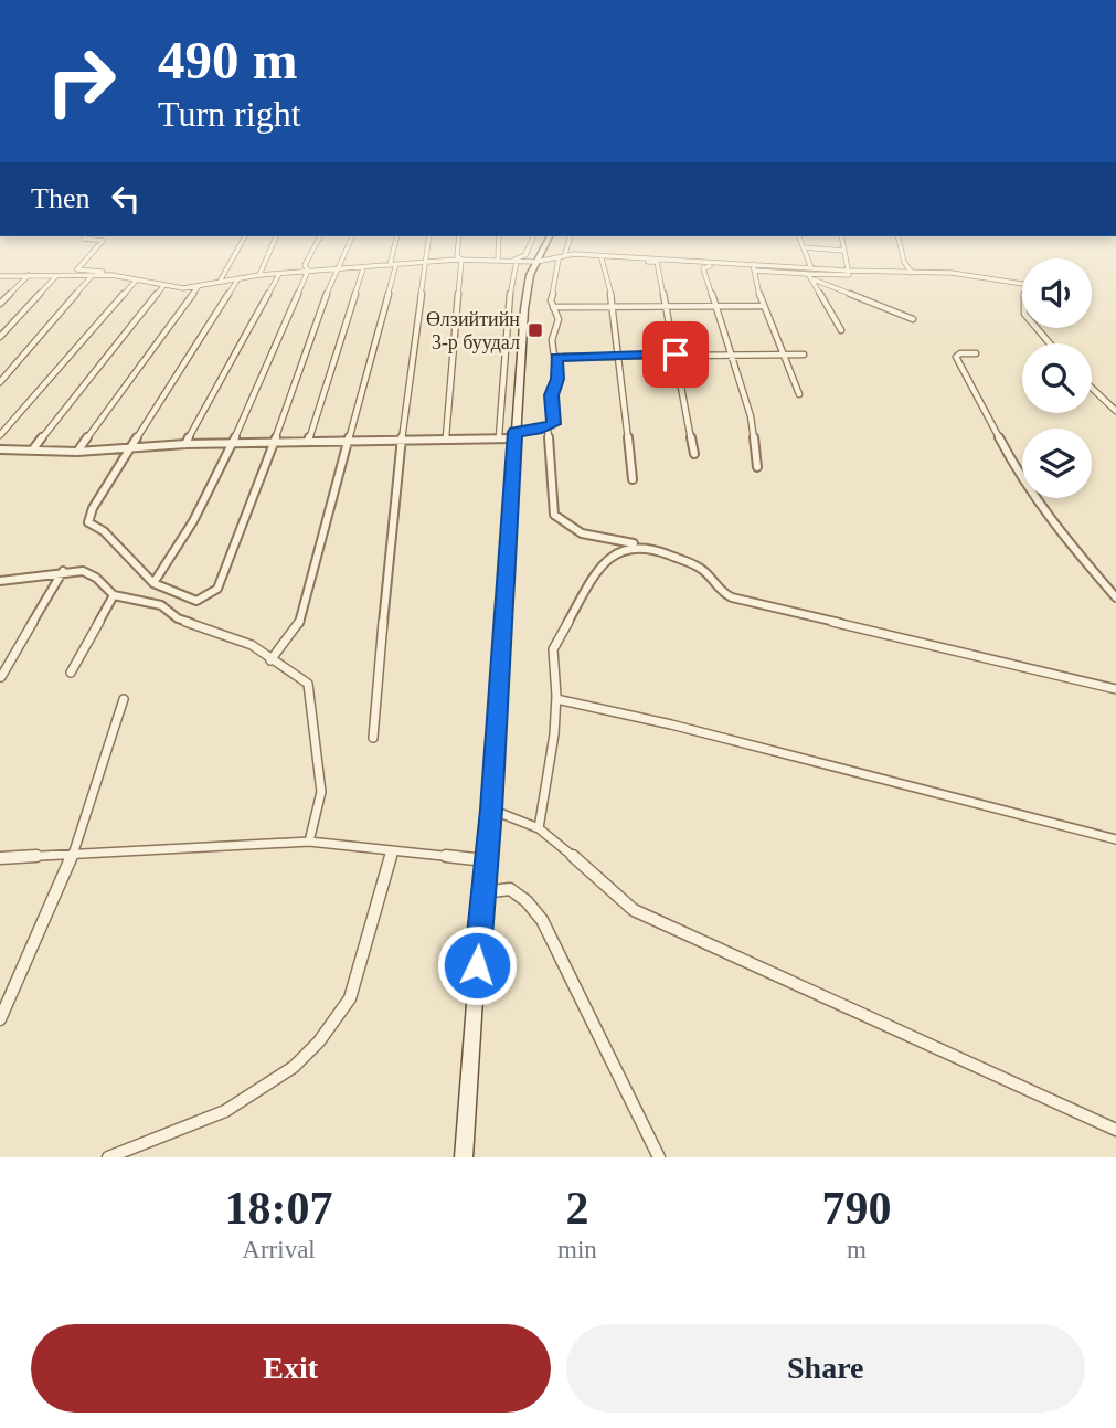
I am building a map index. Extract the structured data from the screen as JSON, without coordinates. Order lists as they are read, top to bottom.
{
  "places": {
    "transit": ["Өлзийтийн 3-р буудал"]
  },
  "page": {
    "turn": ["490 m", "Turn right"],
    "then": "Then",
    "eta": [
      "18:07",
      "Arrival",
      "2",
      "min",
      "790",
      "m"
    ],
    "buttons": ["Exit", "Share"]
  }
}
